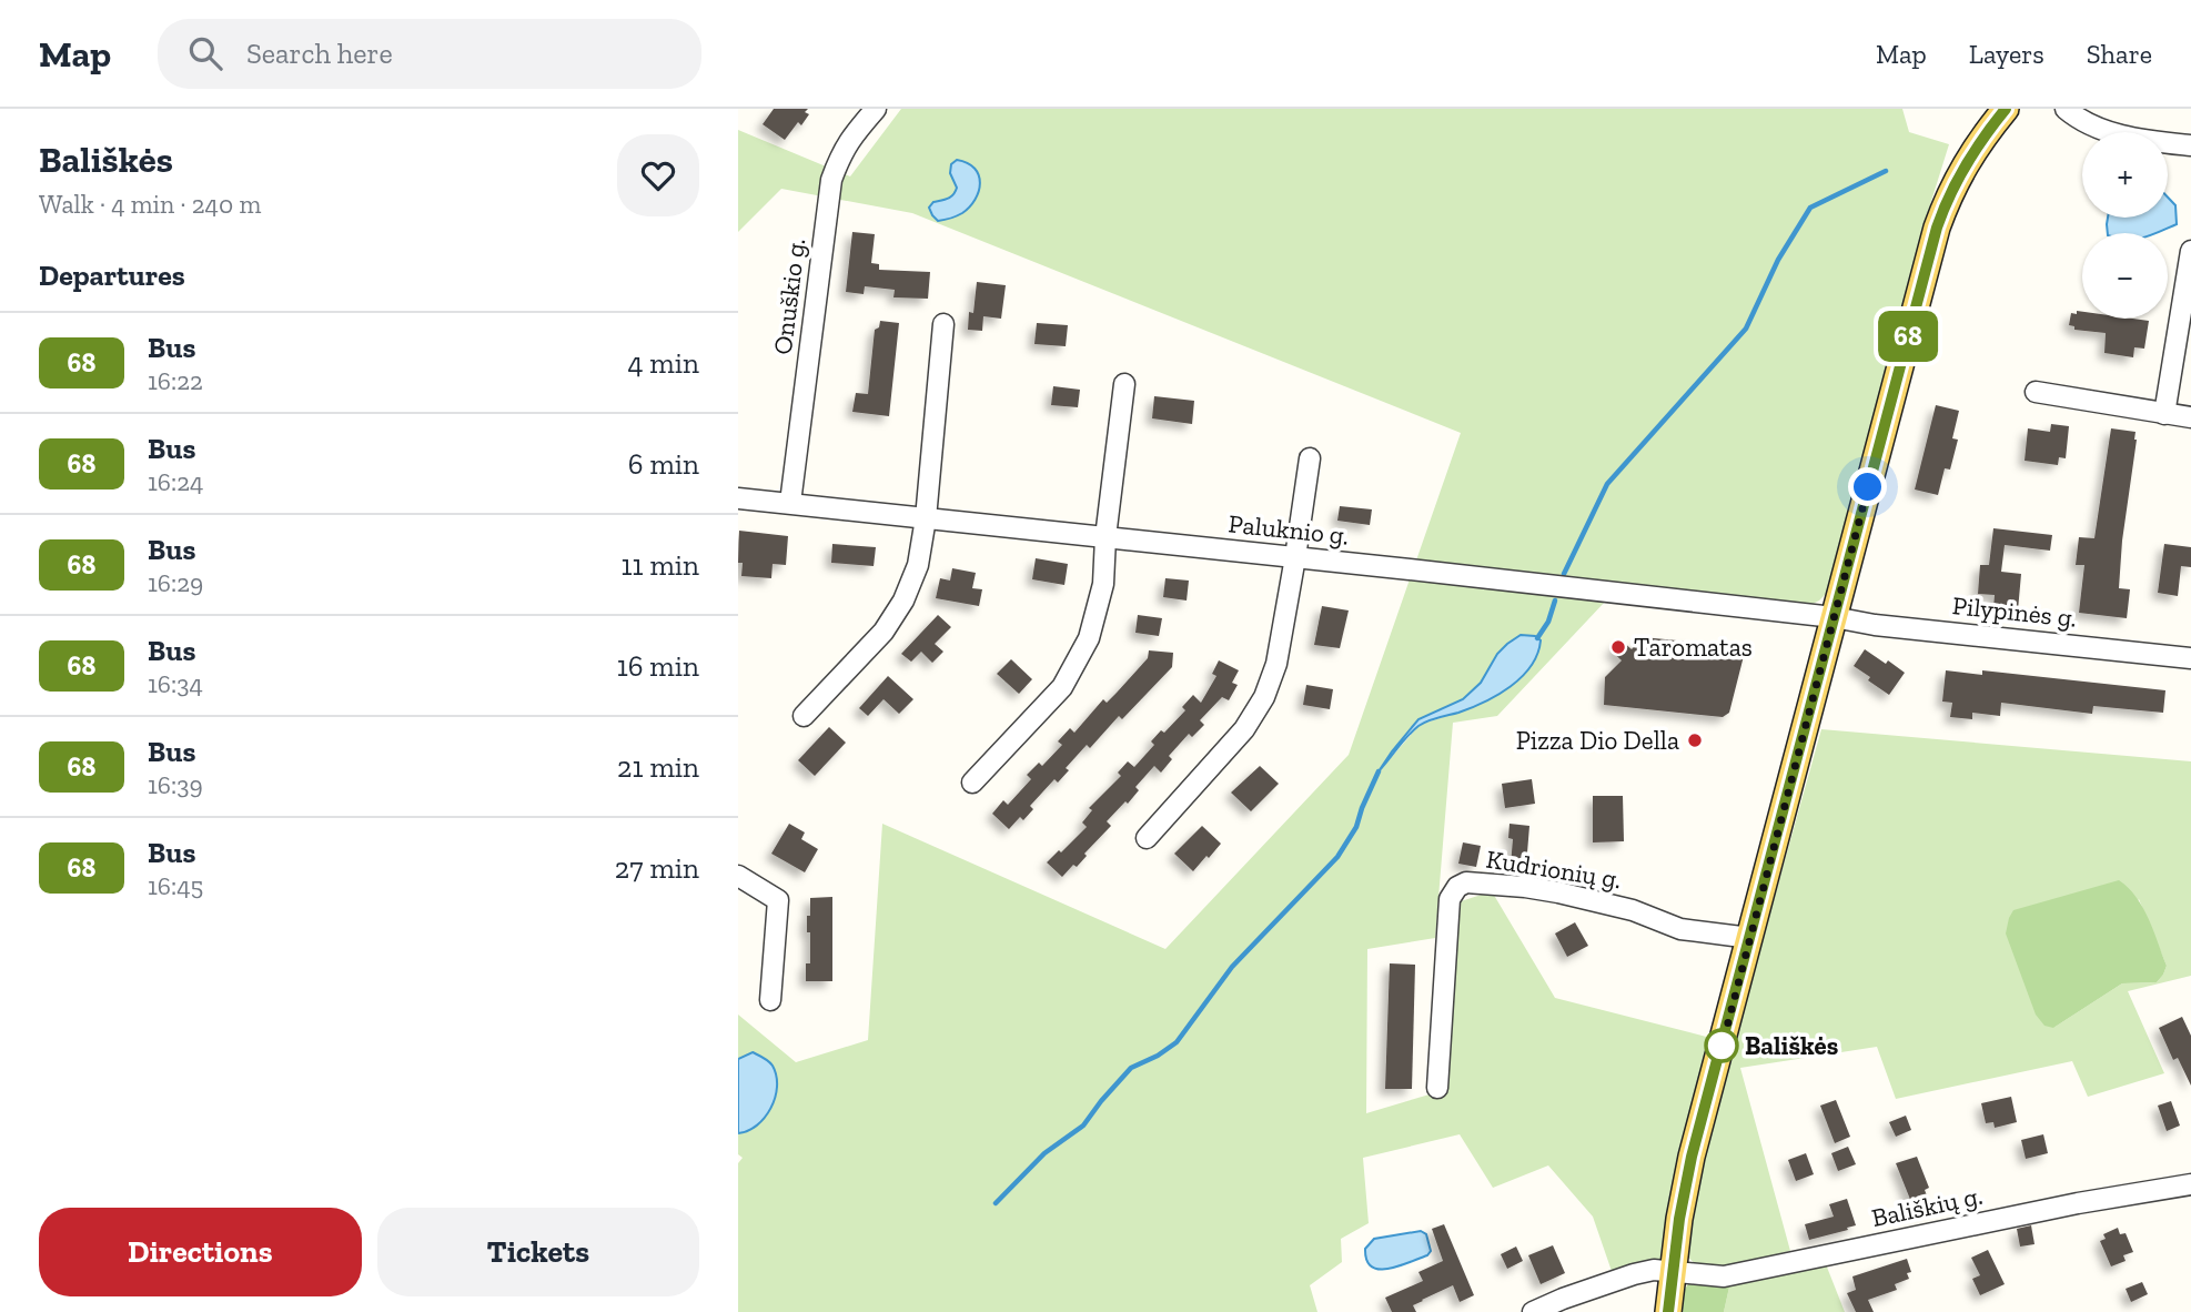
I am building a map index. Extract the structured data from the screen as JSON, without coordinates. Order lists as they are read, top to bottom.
{
  "streets": {
    "street": [
      "Onuškio g.",
      "Paluknio g.",
      "Pilypinės g.",
      "Kudrionių g.",
      "Bališkių g."
    ]
  },
  "crossings": [
    ["Onuškio g.", "Paluknio g."],
    ["Paluknio g.", "Pilypinės g."]
  ],
  "places": ["Taromatas", "Pizza Dio Della", "Bališkės"],
  "lines": ["bus line 68"],
  "page": {
    "header": "Map",
    "search": "Search here",
    "nav": ["Map", "Layers", "Share"],
    "heading": [
      ["Bališkės", "Walk · 4 min · 240 m"],
      "Departures"
    ],
    "on_map": "68",
    "map_buttons": ["+", "−"],
    "list": [
      {
        "mark": "68",
        "name": "Bus",
        "note": "16:22",
        "value": "4 min"
      },
      {
        "mark": "68",
        "name": "Bus",
        "note": "16:24",
        "value": "6 min"
      },
      {
        "mark": "68",
        "name": "Bus",
        "note": "16:29",
        "value": "11 min"
      },
      {
        "mark": "68",
        "name": "Bus",
        "note": "16:34",
        "value": "16 min"
      },
      {
        "mark": "68",
        "name": "Bus",
        "note": "16:39",
        "value": "21 min"
      },
      {
        "mark": "68",
        "name": "Bus",
        "note": "16:45",
        "value": "27 min"
      }
    ],
    "buttons": ["Directions", "Tickets"]
  }
}
